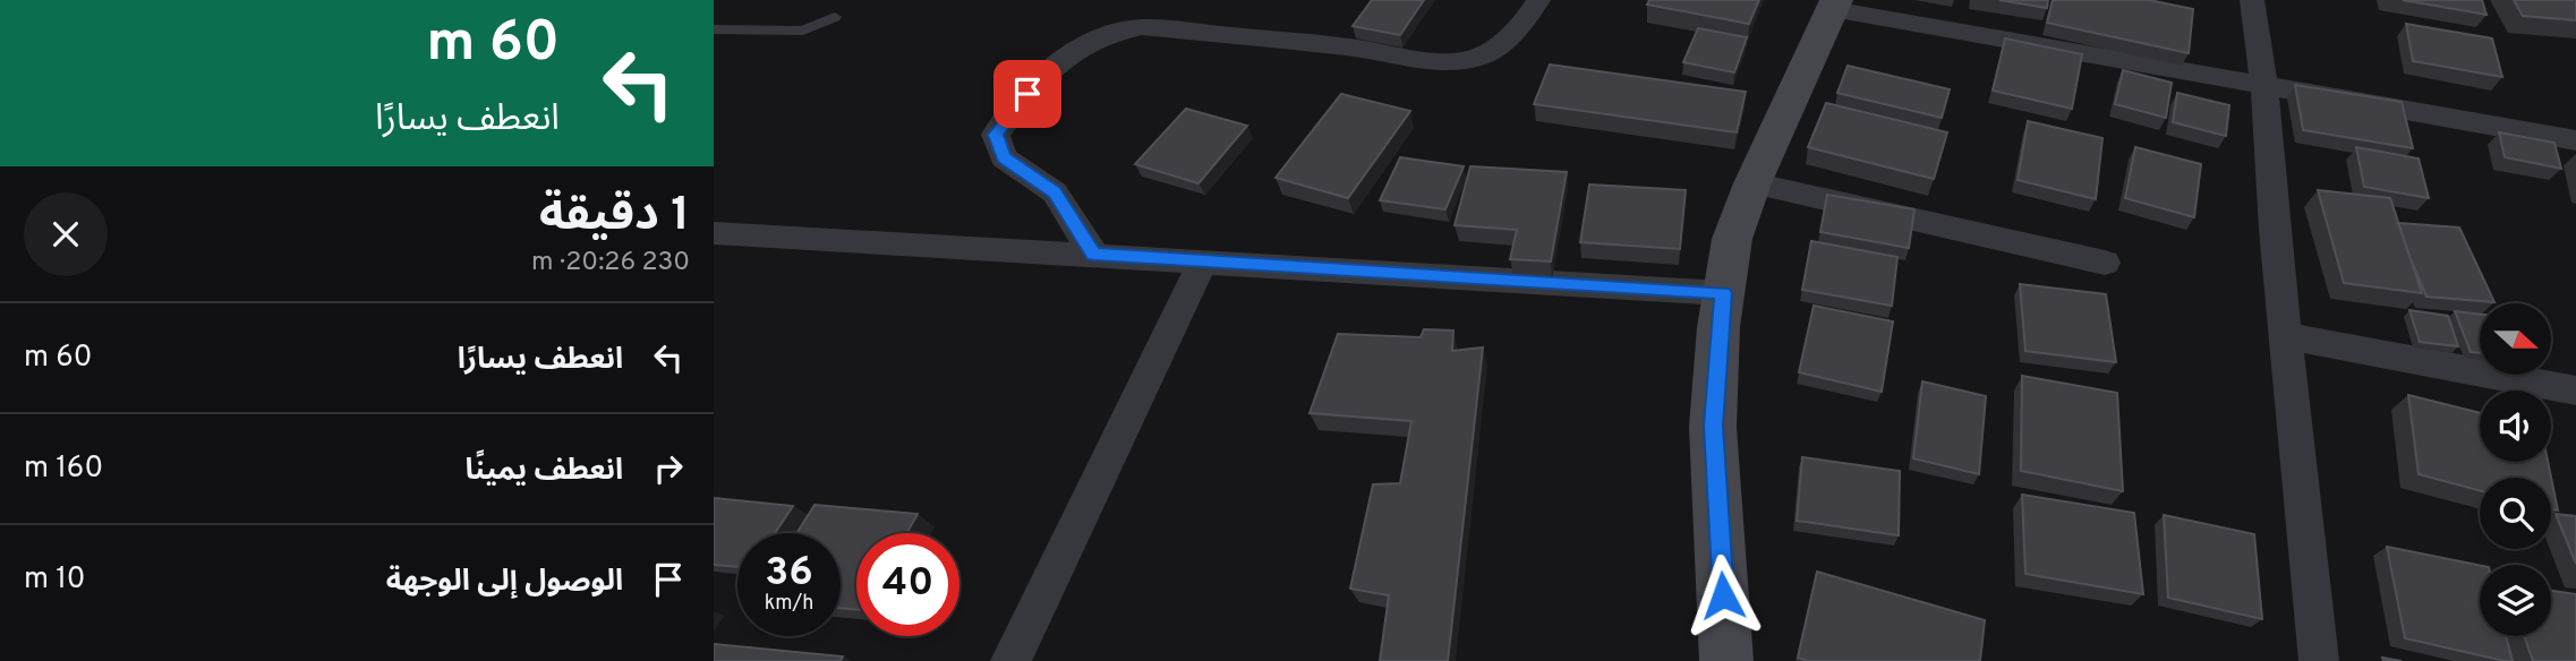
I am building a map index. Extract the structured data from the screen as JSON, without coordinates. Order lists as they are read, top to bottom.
{
  "north": "right",
  "page": {
    "turn": ["60 m", "انعطف يسارًا"],
    "heading": ["1 دقيقة", "230 m · 20:26"],
    "list": [
      {
        "name": "انعطف يسارًا",
        "value": "60 m"
      },
      {
        "name": "انعطف يمينًا",
        "value": "160 m"
      },
      {
        "name": "الوصول إلى الوجهة",
        "value": "10 m"
      }
    ],
    "speed": "36 km/h",
    "limit": "40"
  }
}
